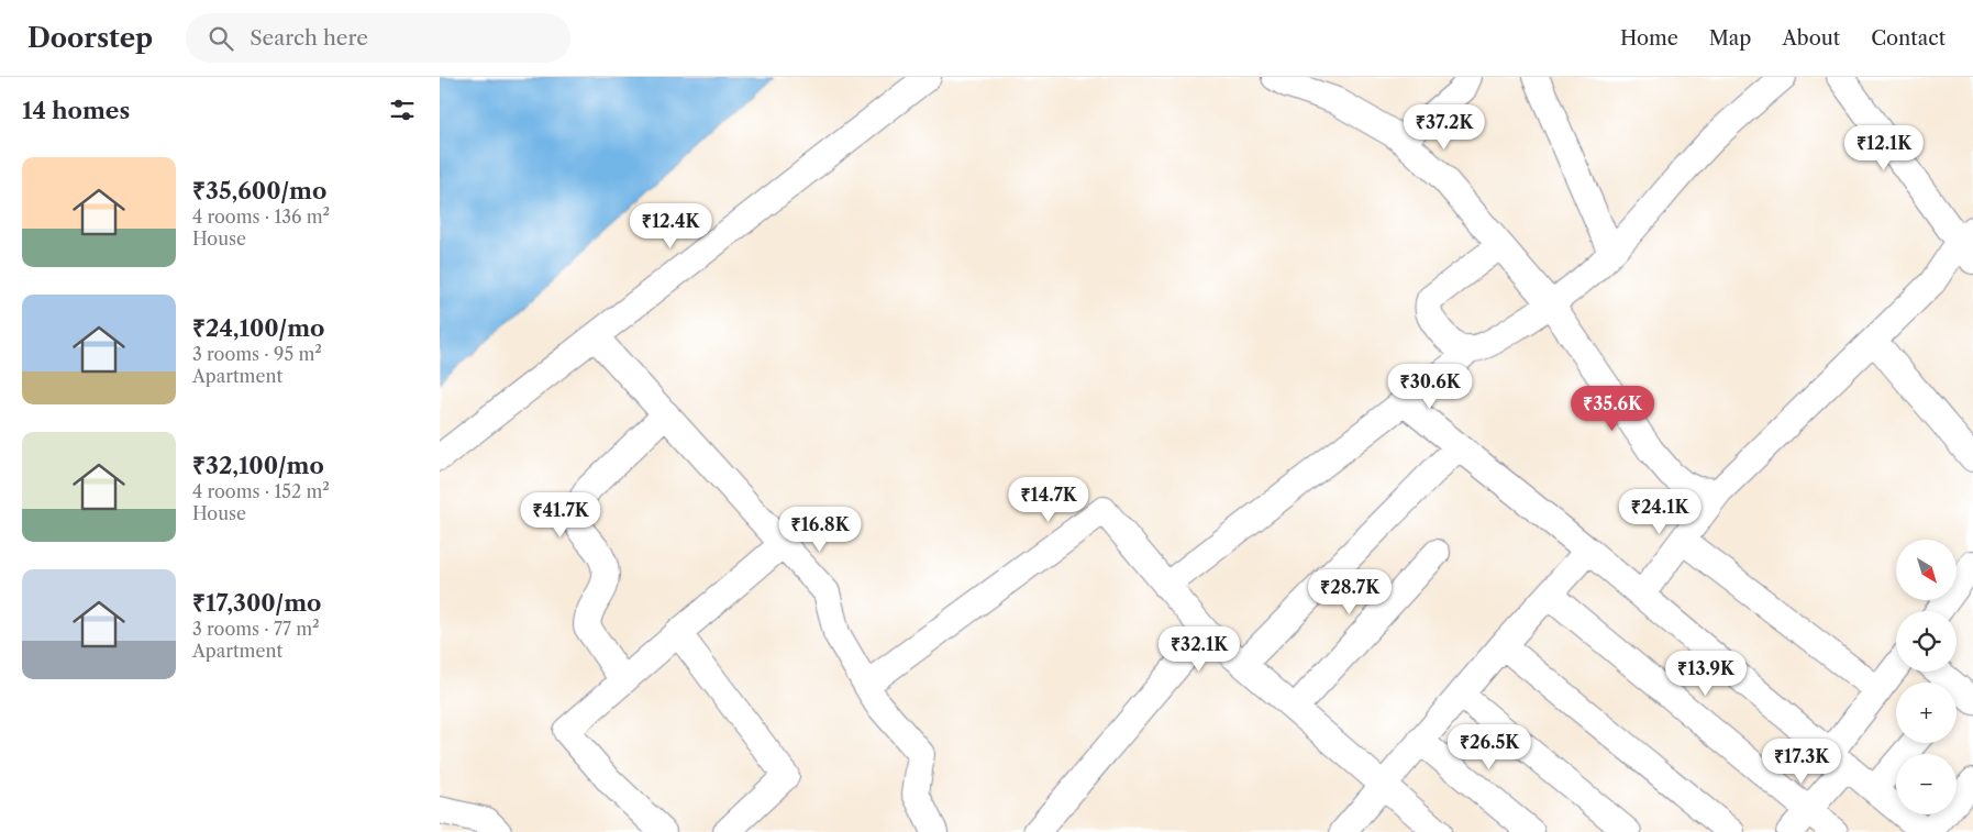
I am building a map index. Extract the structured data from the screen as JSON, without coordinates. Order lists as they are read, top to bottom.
{
  "north": "bottom right",
  "page": {
    "header": "Doorstep",
    "search": "Search here",
    "nav": [
      "Home",
      "Map",
      "About",
      "Contact"
    ],
    "heading": "14 homes",
    "price": [
      "₹37.2K",
      "₹12.1K",
      "₹12.4K",
      "₹30.6K",
      "₹35.6K",
      "₹14.7K",
      "₹24.1K",
      "₹41.7K",
      "₹16.8K",
      "₹28.7K",
      "₹32.1K",
      "₹13.9K",
      "₹26.5K",
      "₹17.3K"
    ],
    "list": [
      {
        "name": "₹35,600/mo",
        "note": "4 rooms · 136 m² · House"
      },
      {
        "name": "₹24,100/mo",
        "note": "3 rooms · 95 m² · Apartment"
      },
      {
        "name": "₹32,100/mo",
        "note": "4 rooms · 152 m² · House"
      },
      {
        "name": "₹17,300/mo",
        "note": "3 rooms · 77 m² · Apartment"
      }
    ],
    "map_buttons": ["+", "−"]
  }
}
